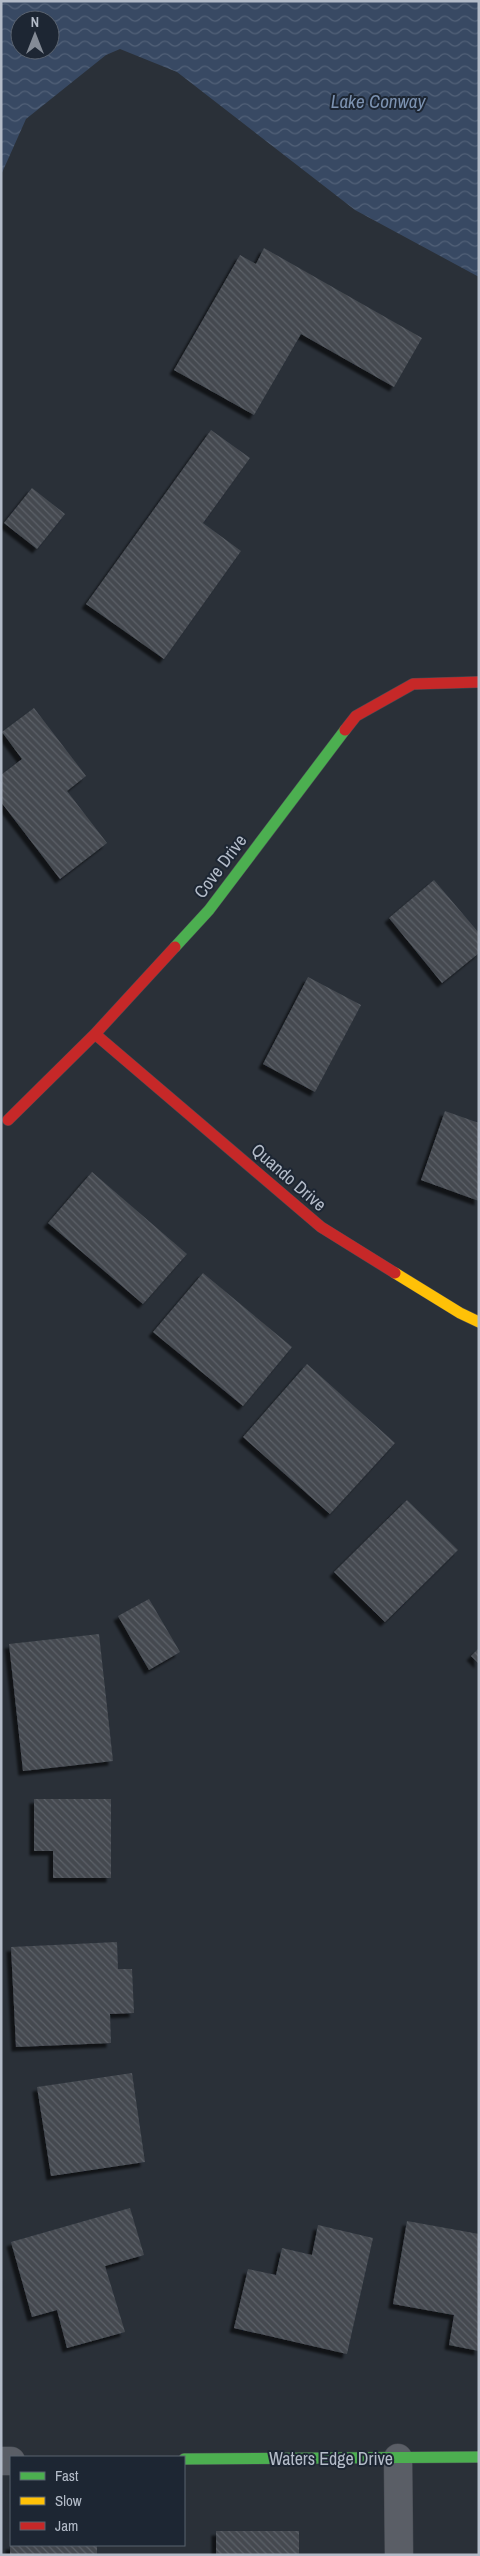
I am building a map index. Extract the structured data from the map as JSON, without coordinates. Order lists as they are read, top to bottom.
{
  "streets": {
    "street": ["Cove Drive", "Quando Drive", "Waters Edge Drive"]
  },
  "crossings": [
    ["Cove Drive", "Quando Drive"]
  ],
  "water": ["Lake Conway"],
  "legend": ["Fast", "Slow", "Jam"],
  "north": "top"
}
